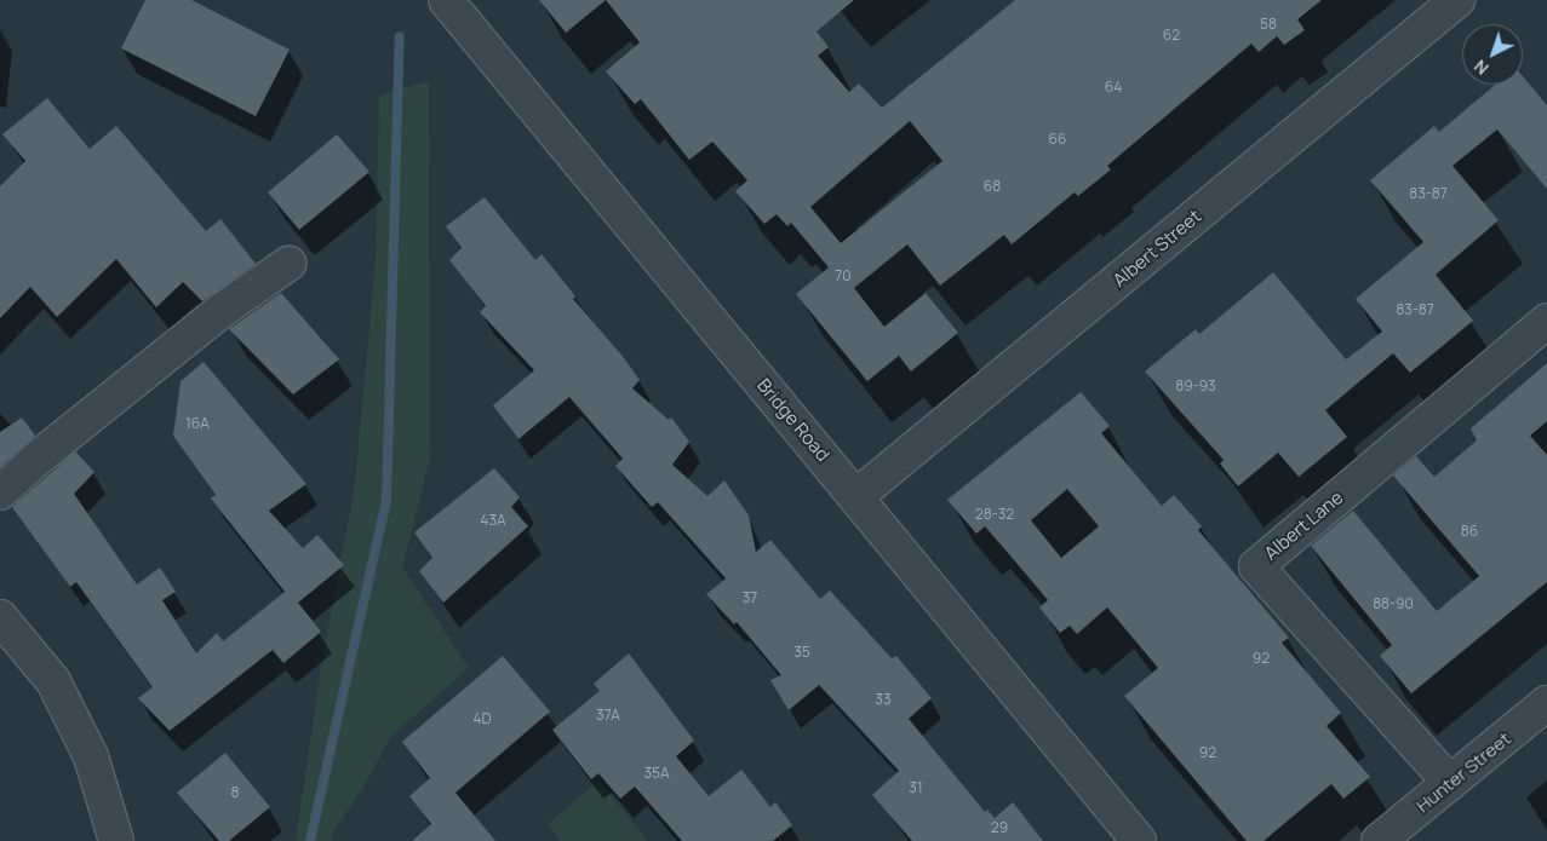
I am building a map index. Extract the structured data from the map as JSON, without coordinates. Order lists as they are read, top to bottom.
{
  "streets": {
    "street": [
      "Albert Street",
      "Bridge Road",
      "Albert Lane",
      "Hunter Street"
    ]
  },
  "crossings": [
    ["Albert Street", "Bridge Road"],
    ["Albert Lane", "Hunter Street"]
  ],
  "house_numbers": [
    "58",
    "62",
    "64",
    "66",
    "68",
    "83-87",
    "70",
    "83-87",
    "89-93",
    "16A",
    "28-32",
    "43A",
    "86",
    "37",
    "88-90",
    "35",
    "92",
    "33",
    "37A",
    "4D",
    "92",
    "35A",
    "31",
    "8",
    "29"
  ],
  "north": "bottom left"
}
